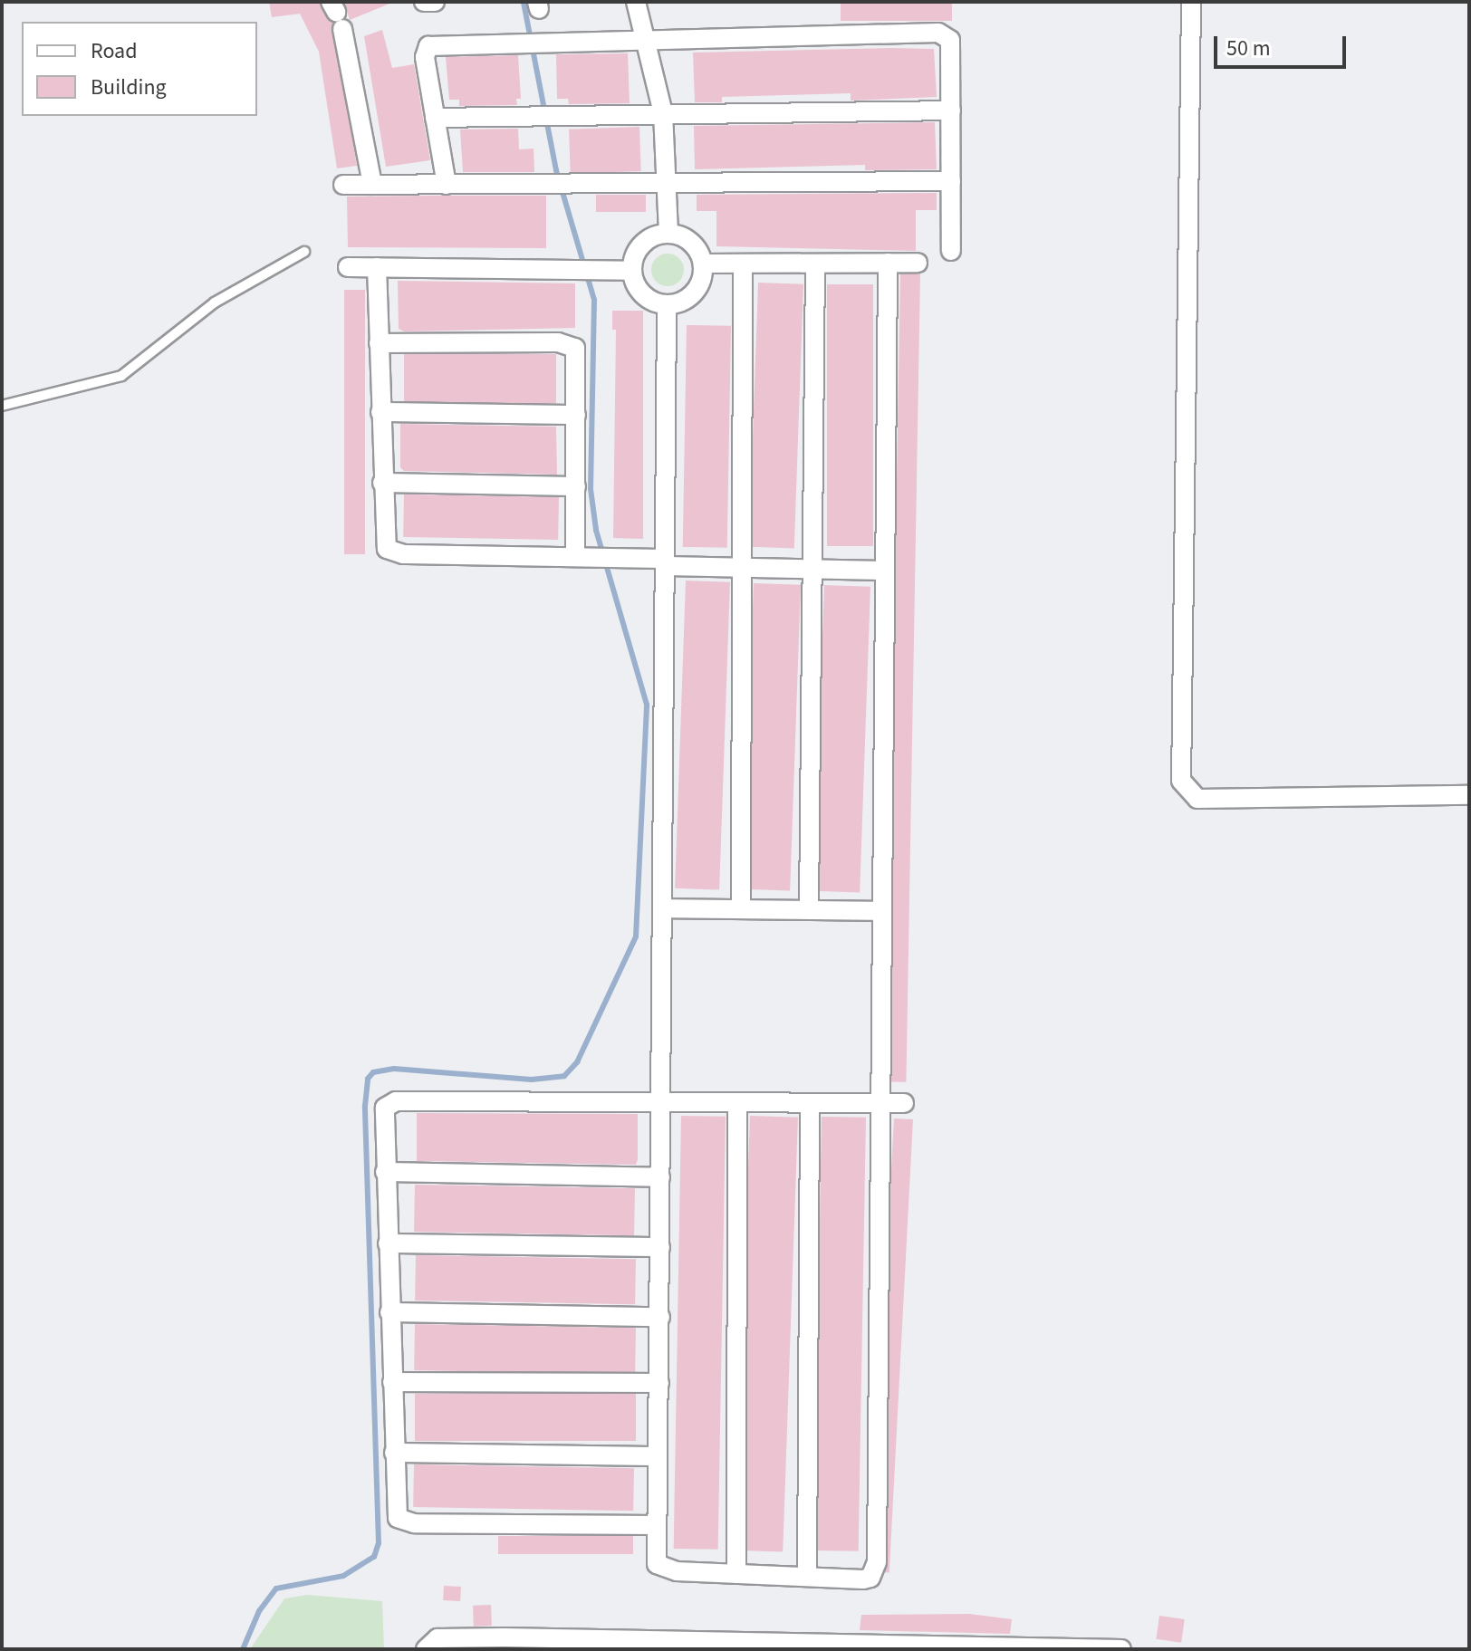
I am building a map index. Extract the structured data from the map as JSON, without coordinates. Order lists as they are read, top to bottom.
{
  "legend": ["Road", "Building"],
  "scale_bar": "50 m"
}
